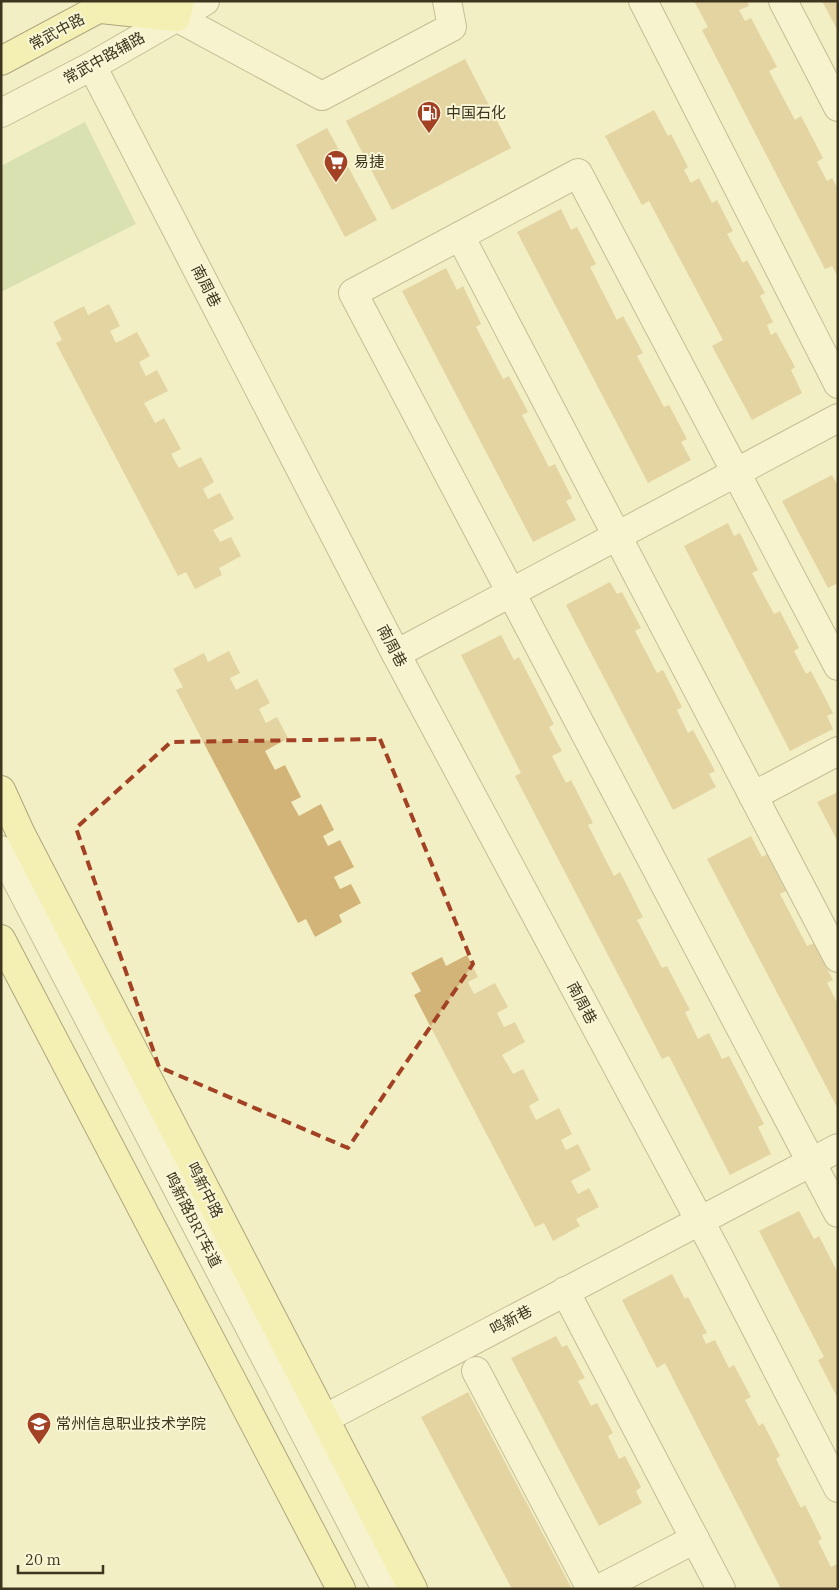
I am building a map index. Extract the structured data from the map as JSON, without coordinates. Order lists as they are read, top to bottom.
{
  "streets": {
    "main road": ["常武中路", "鸣新中路"],
    "street": [
      "常武中路辅路",
      "南周巷",
      "鸣新路BRT车道",
      "鸣新巷"
    ]
  },
  "crossings": [
    ["常武中路辅路", "南周巷"],
    ["南周巷", "鸣新巷"],
    ["鸣新中路", "鸣新巷"]
  ],
  "places": {
    "fuel station": ["中国石化"],
    "supermarket": ["易捷"],
    "school or university": ["常州信息职业技术学院"]
  },
  "scale_bar": "20 m"
}
